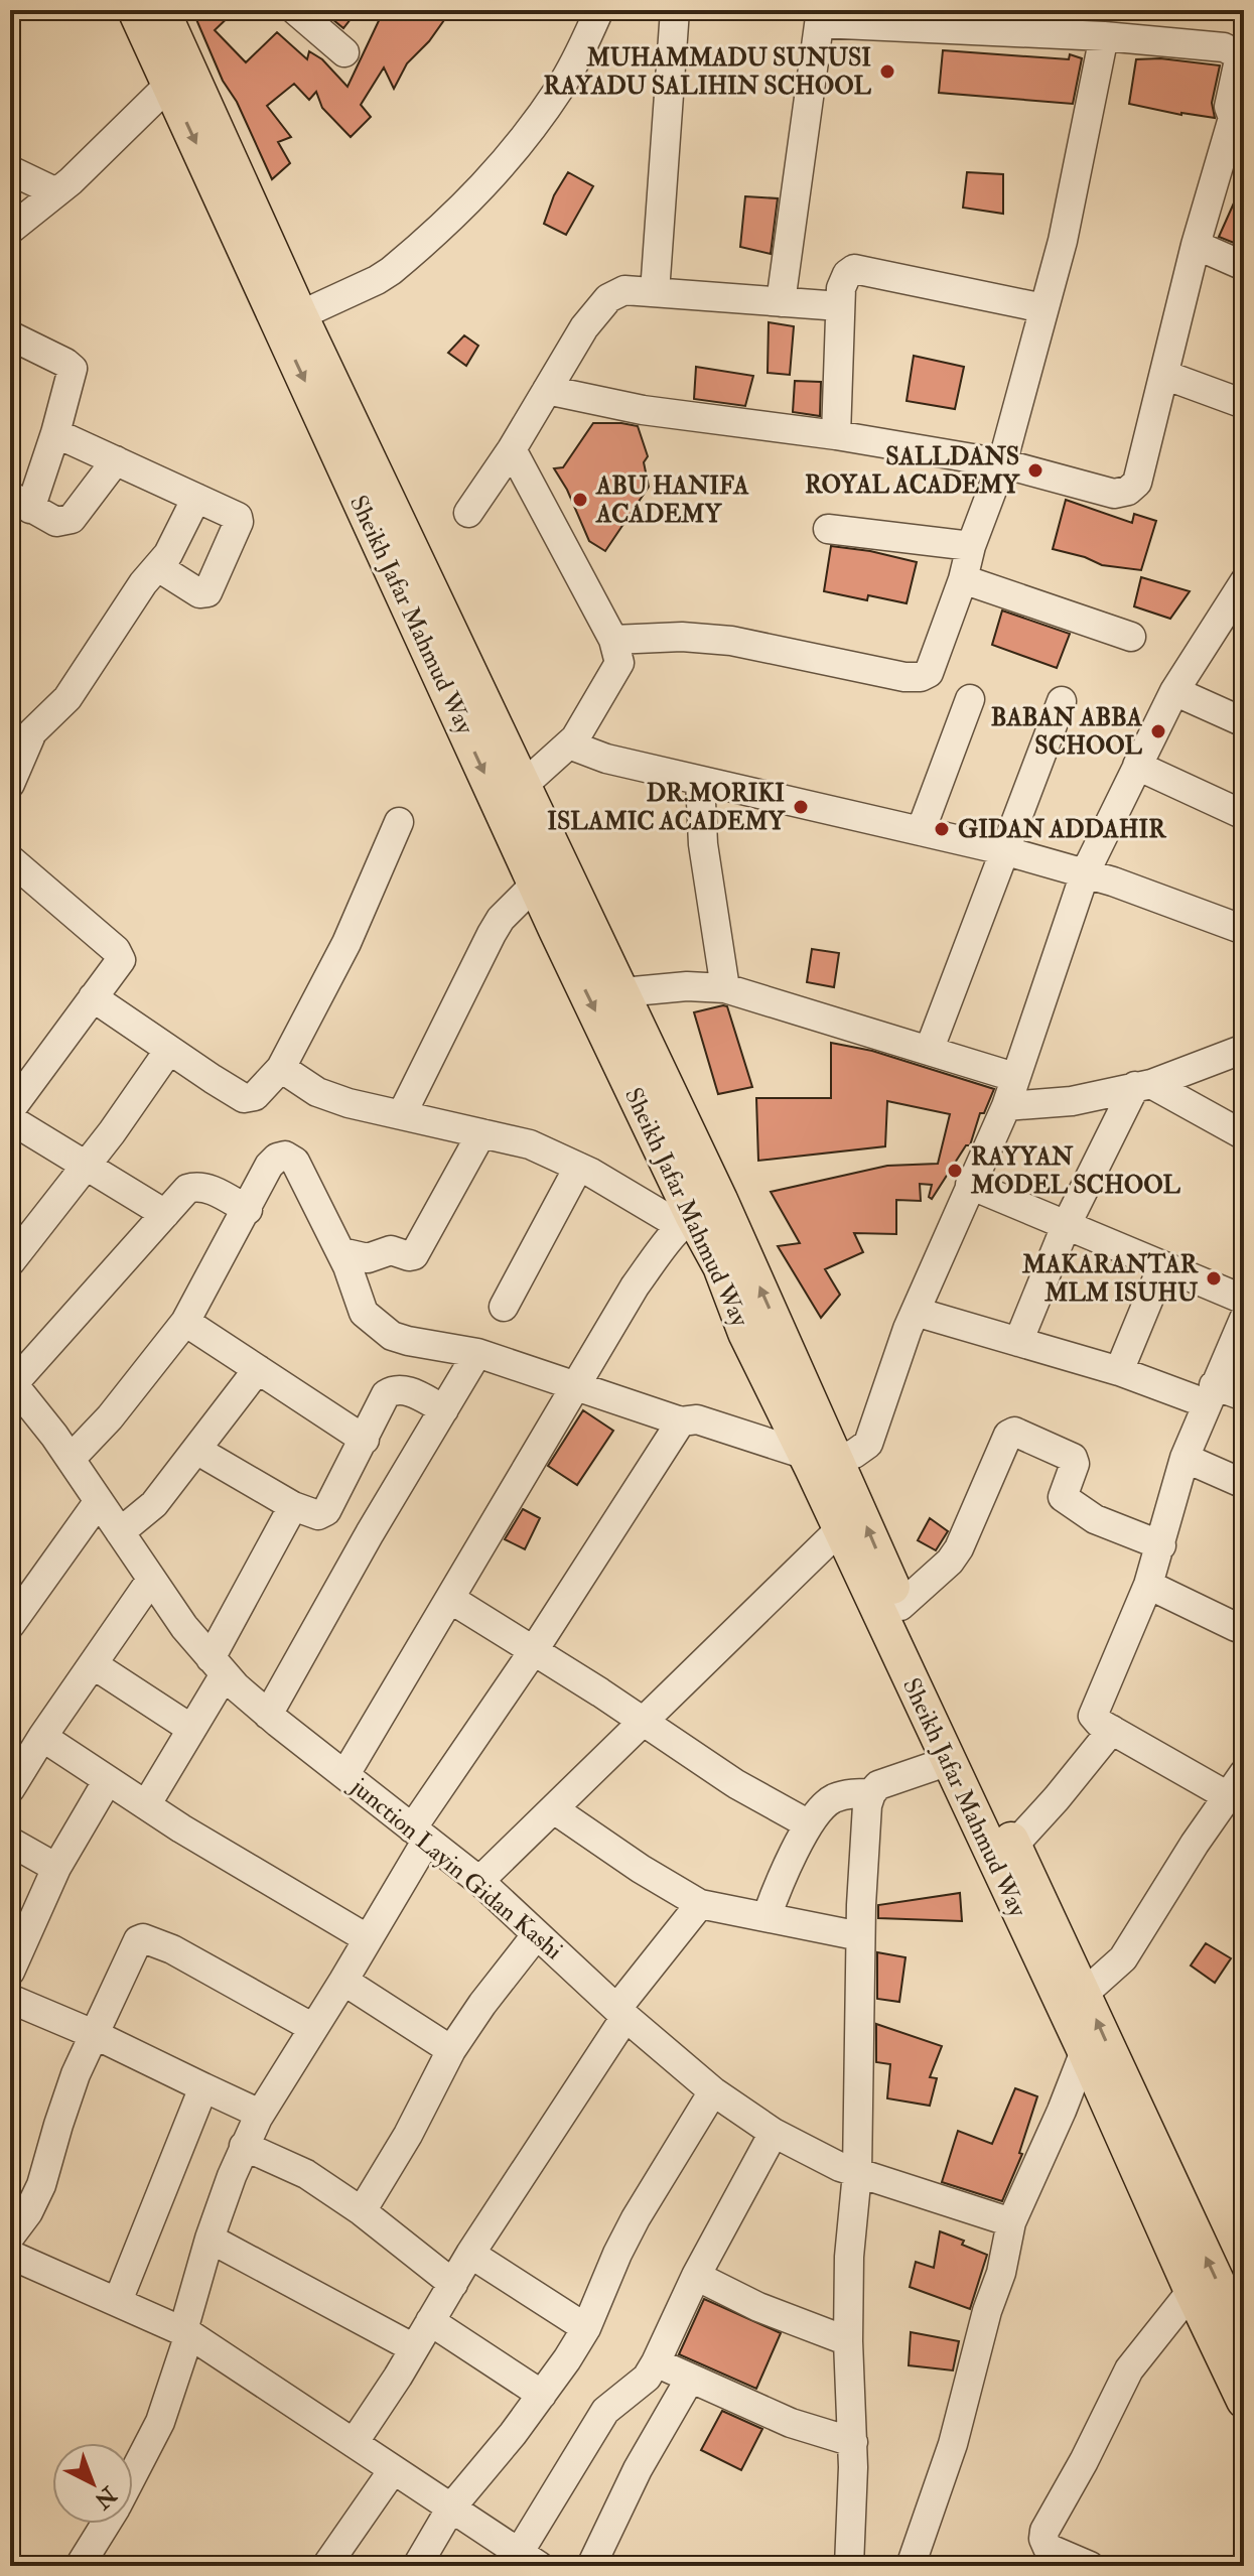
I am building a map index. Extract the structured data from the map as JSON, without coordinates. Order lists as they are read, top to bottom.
{
  "streets": {
    "main road": ["Sheikh Jafar Mahmud Way"],
    "street": ["junction Layin Gidan Kashi"]
  },
  "places": [
    "MUHAMMADU SUNUSI RAYADU SALIHIN SCHOOL",
    "SALLDANS ROYAL ACADEMY",
    "ABU HANIFA ACADEMY",
    "BABAN ABBA SCHOOL",
    "DR.MORIKI ISLAMIC ACADEMY",
    "GIDAN ADDAHIR",
    "RAYYAN MODEL SCHOOL",
    "MAKARANTAR MLM ISUHU"
  ],
  "north": "bottom right"
}
